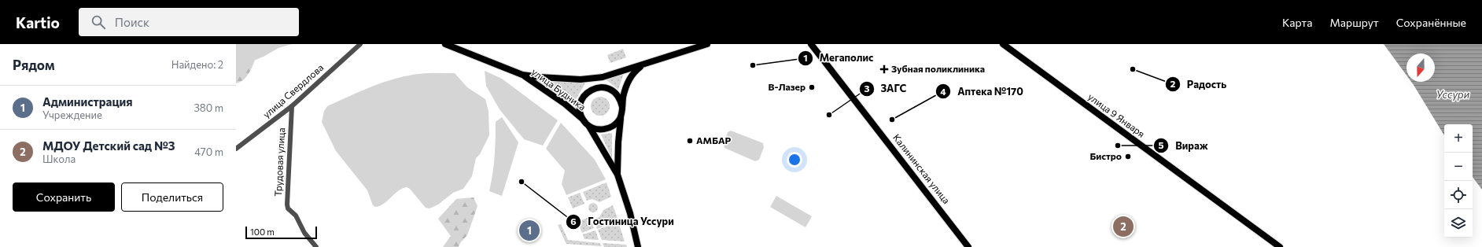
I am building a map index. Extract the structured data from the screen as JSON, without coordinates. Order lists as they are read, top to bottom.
{
  "streets": {
    "main road": ["улица Будника", "улица 9 Января", "Калининская улица"],
    "street": ["улица Свердлова", "Трудовая улица"]
  },
  "crossings": [
    ["улица Свердлова", "Трудовая улица"]
  ],
  "water": ["Уссури"],
  "places": {
    "other": [
      "Мегаполис",
      "Радость",
      "В-Лазер",
      "ЗАГС",
      "Аптека №170",
      "АМБАР",
      "Вираж",
      "Бистро",
      "Гостиница Уссури"
    ],
    "health": ["Зубная поликлиника"]
  },
  "scale_bar": "100 m",
  "north": "bottom",
  "page": {
    "header": "Kartio",
    "search": "Поиск",
    "nav": ["Карта", "Маршрут", "Сохранённые"],
    "heading": ["Рядом", "Найдено: 2"],
    "list": [
      {
        "mark": "1",
        "name": "Администрация",
        "note": "Учреждение",
        "value": "380 m"
      },
      {
        "mark": "2",
        "name": "МДОУ Детский сад №3",
        "note": "Школа",
        "value": "470 m"
      }
    ],
    "map_buttons": ["+", "−"],
    "buttons": ["Сохранить", "Поделиться"],
    "pins": ["2", "1"],
    "scale": "100 m"
  }
}
